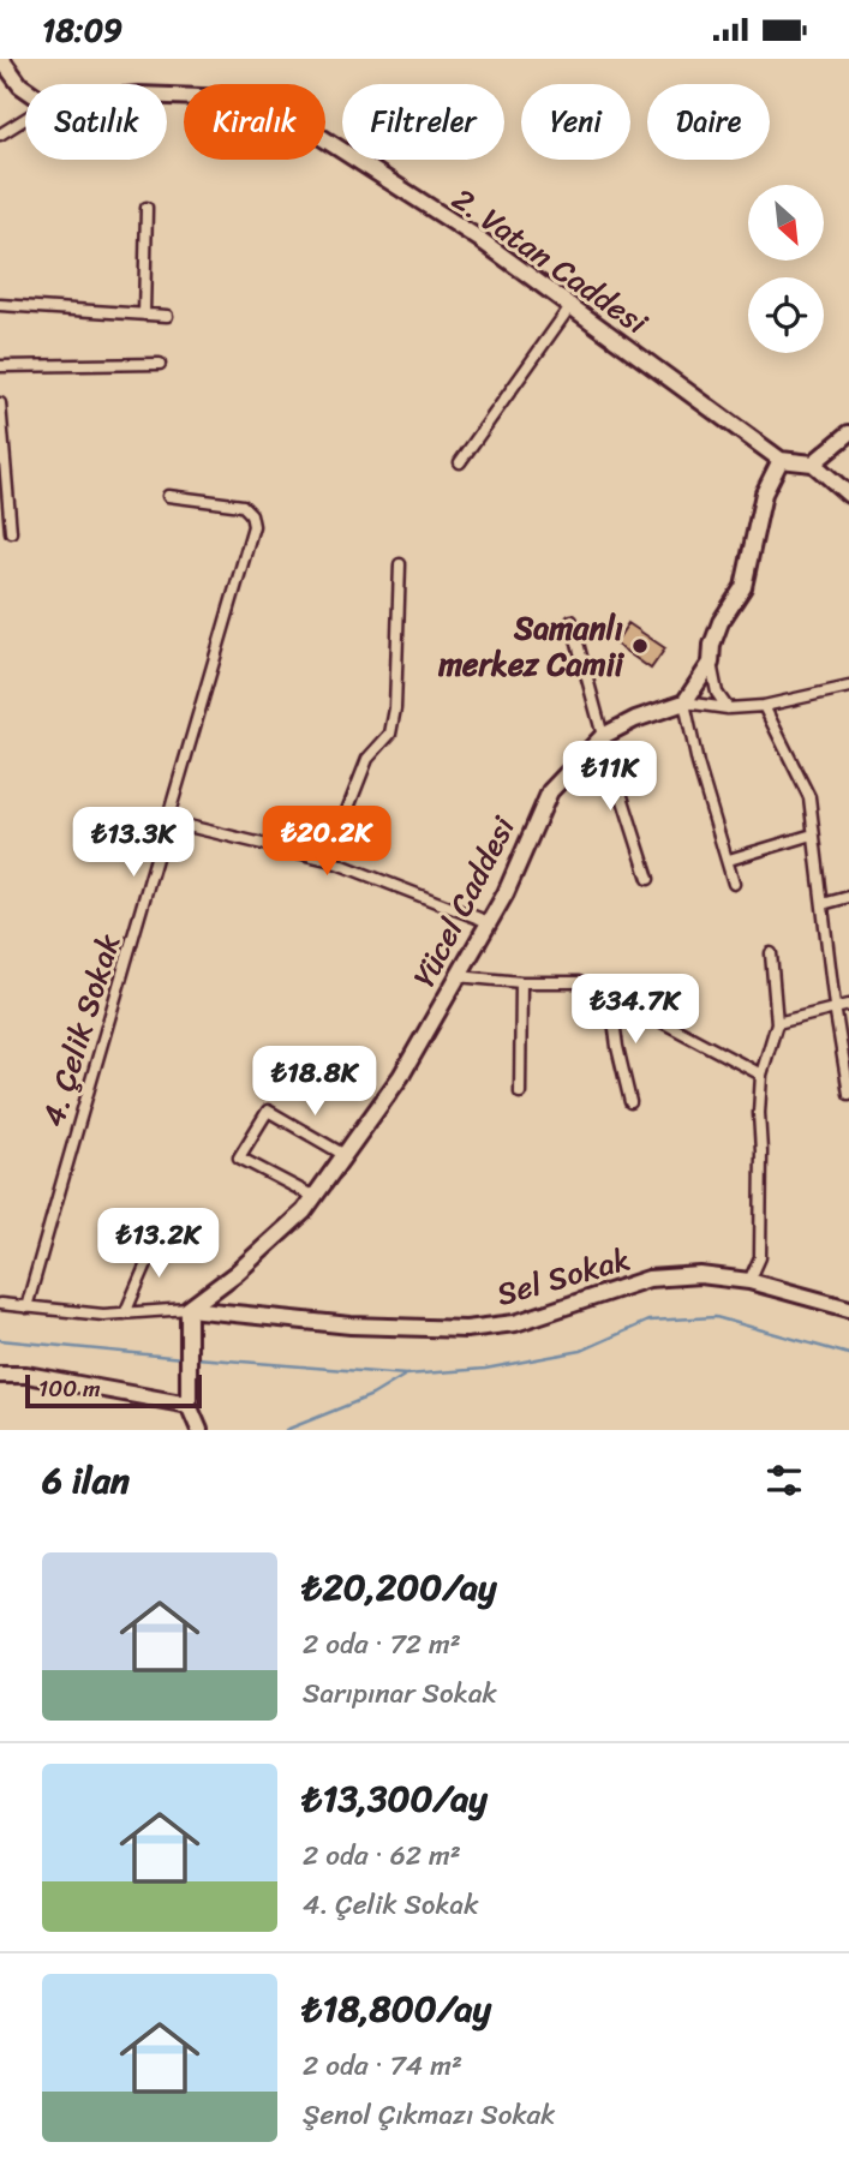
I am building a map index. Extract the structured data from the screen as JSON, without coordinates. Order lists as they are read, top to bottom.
{
  "streets": {
    "main road": ["2. Vatan Caddesi", "Yücel Caddesi", "Sel Sokak"],
    "street": ["4. Çelik Sokak"]
  },
  "crossings": [
    ["Yücel Caddesi", "Sel Sokak"]
  ],
  "places": ["Samanlı merkez Camii"],
  "scale_bar": "100 m",
  "north": "bottom right",
  "page": {
    "status": "18:09",
    "chip": [
      "Satılık",
      "Kiralık",
      "Filtreler",
      "Yeni",
      "Daire"
    ],
    "price": [
      "₺11K",
      "₺20.2K",
      "₺13.3K",
      "₺34.7K",
      "₺18.8K",
      "₺13.2K"
    ],
    "scale": "100 m",
    "heading": "6 ilan",
    "list": [
      {
        "name": "₺20,200/ay",
        "note": "2 oda · 72 m² · Sarıpınar Sokak"
      },
      {
        "name": "₺13,300/ay",
        "note": "2 oda · 62 m² · 4. Çelik Sokak"
      },
      {
        "name": "₺18,800/ay",
        "note": "2 oda · 74 m² · Şenol Çıkmazı Sokak"
      }
    ]
  }
}
